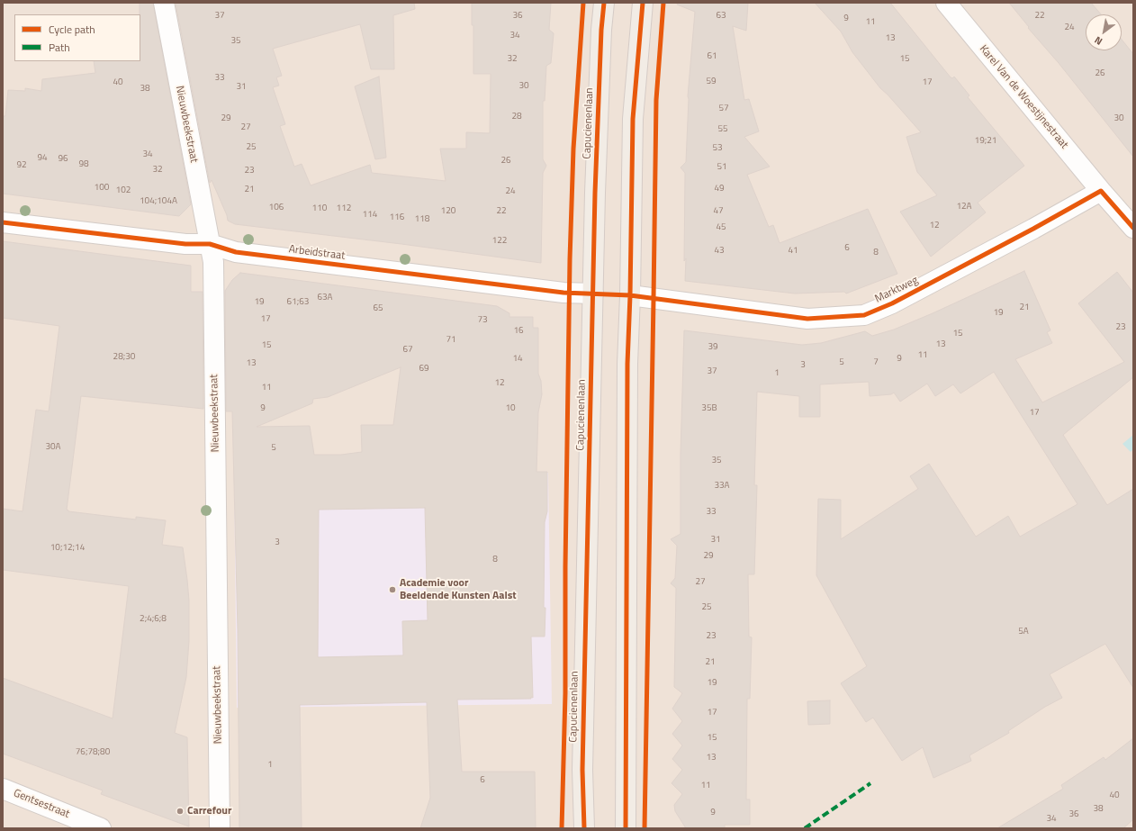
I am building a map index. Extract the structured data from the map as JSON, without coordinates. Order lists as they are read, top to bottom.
{
  "streets": {
    "main road": ["Capucienenlaan"],
    "street": [
      "Karel Van de Woestijnestraat",
      "Nieuwbeekstraat",
      "Arbeidstraat",
      "Marktweg",
      "Gentsestraat"
    ]
  },
  "crossings": [
    ["Karel Van de Woestijnestraat", "Marktweg"],
    ["Capucienenlaan", "Arbeidstraat"],
    ["Nieuwbeekstraat", "Arbeidstraat"]
  ],
  "places": ["Academie voor Beeldende Kunsten Aalst", "Carrefour"],
  "house_numbers": [
    "37",
    "36",
    "63",
    "22",
    "9",
    "11",
    "24",
    "34",
    "13",
    "35",
    "61",
    "32",
    "15",
    "26",
    "33",
    "59",
    "40",
    "17",
    "30",
    "31",
    "38",
    "57",
    "28",
    "29",
    "30",
    "27",
    "55",
    "19;21",
    "25",
    "53",
    "34",
    "94",
    "96",
    "26",
    "98",
    "92",
    "51",
    "32",
    "23",
    "100",
    "49",
    "21",
    "102",
    "24",
    "104;104A",
    "12A",
    "106",
    "110",
    "112",
    "120",
    "22",
    "47",
    "114",
    "116",
    "118",
    "12",
    "45",
    "122",
    "6",
    "43",
    "41",
    "8",
    "63A",
    "19",
    "61;63",
    "21",
    "65",
    "19",
    "17",
    "73",
    "23",
    "16",
    "15",
    "71",
    "13",
    "15",
    "39",
    "67",
    "11",
    "28;30",
    "14",
    "9",
    "5",
    "7",
    "13",
    "3",
    "69",
    "37",
    "1",
    "12",
    "11",
    "9",
    "10",
    "35B",
    "17",
    "30A",
    "5",
    "35",
    "33A",
    "33",
    "31",
    "3",
    "10;12;14",
    "29",
    "8",
    "27",
    "25",
    "2;4;6;8",
    "5A",
    "23",
    "21",
    "19",
    "17",
    "15",
    "76;78;80",
    "13",
    "1",
    "6",
    "11",
    "40",
    "38",
    "9",
    "36",
    "34"
  ],
  "legend": ["Cycle path", "Path"],
  "north": "bottom left"
}
